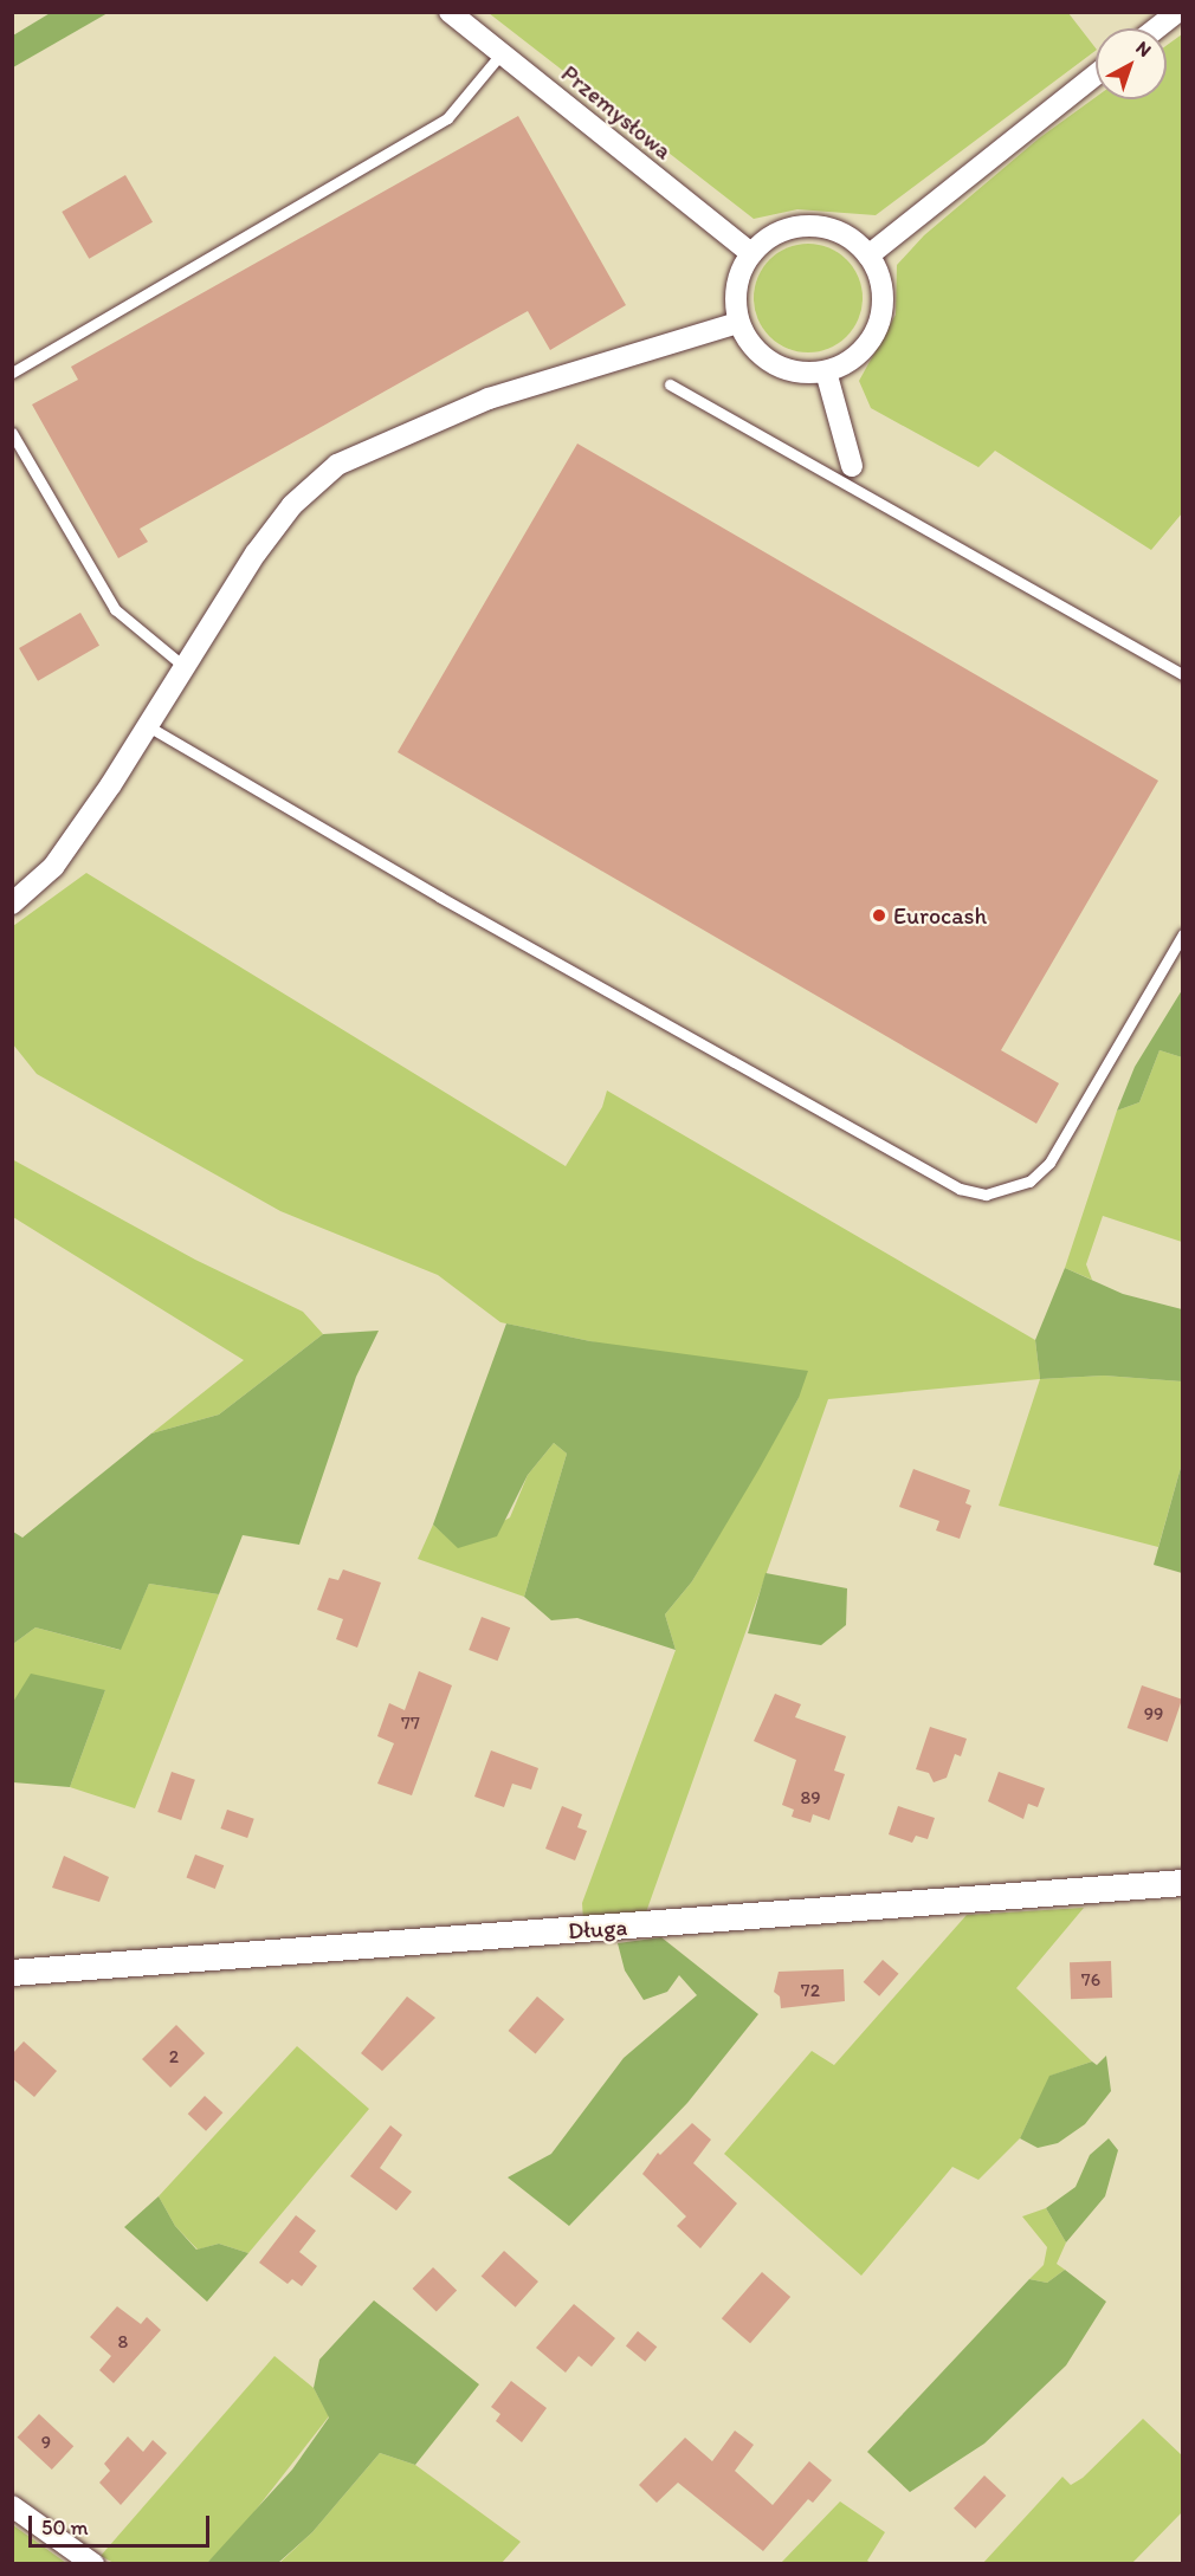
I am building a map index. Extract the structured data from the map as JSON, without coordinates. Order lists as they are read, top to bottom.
{
  "streets": {
    "street": ["Przemysłowa", "Długa"]
  },
  "places": ["Eurocash"],
  "house_numbers": [
    "99",
    "77",
    "89",
    "76",
    "72",
    "2",
    "8",
    "9"
  ],
  "scale_bar": "50 m",
  "north": "top right"
}
